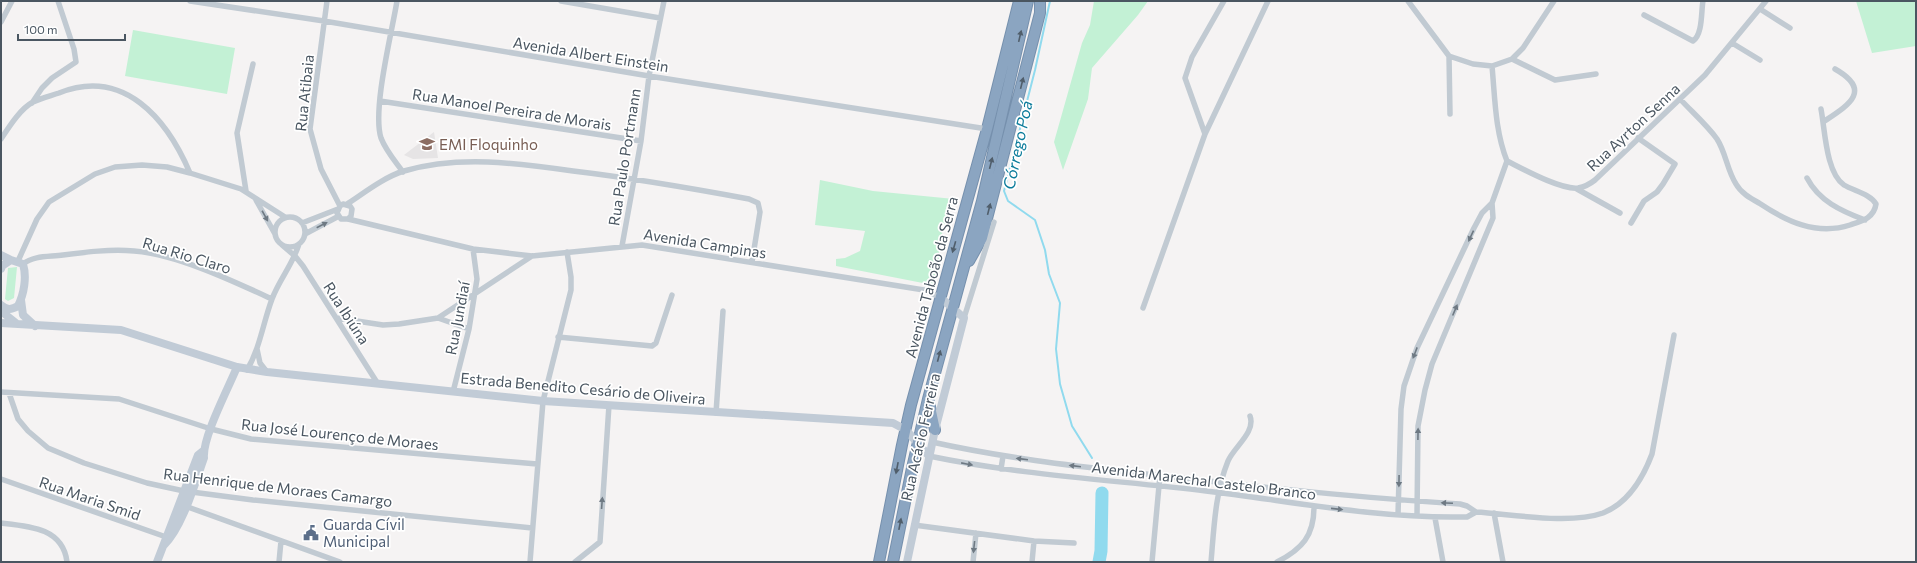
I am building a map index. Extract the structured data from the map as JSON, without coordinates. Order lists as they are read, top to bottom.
{
  "streets": {
    "highway": ["Avenida Taboão da Serra"],
    "main road": ["Estrada Benedito Cesário de Oliveira", "Rua Acácio Ferreira"],
    "street": [
      "Avenida Albert Einstein",
      "Rua Atibaia",
      "Rua Manoel Pereira de Morais",
      "Rua Ayrton Senna",
      "Rua Paulo Portmann",
      "Avenida Campinas",
      "Rua Rio Claro",
      "Rua Ibiúna",
      "Rua Jundiaí",
      "Rua José Lourenço de Moraes",
      "Avenida Marechal Castelo Branco",
      "Rua Henrique de Moraes Camargo",
      "Rua Maria Smid"
    ]
  },
  "crossings": [
    ["Avenida Albert Einstein", "Rua Atibaia"],
    ["Avenida Albert Einstein", "Rua Paulo Portmann"],
    ["Avenida Albert Einstein", "Avenida Taboão da Serra"],
    ["Rua Atibaia", "Avenida Campinas"],
    ["Rua Manoel Pereira de Morais", "Rua Paulo Portmann"],
    ["Rua Paulo Portmann", "Avenida Campinas"],
    ["Avenida Campinas", "Avenida Taboão da Serra"],
    ["Avenida Campinas", "Rua Jundiaí"],
    ["Avenida Taboão da Serra", "Estrada Benedito Cesário de Oliveira"],
    ["Rua Ibiúna", "Estrada Benedito Cesário de Oliveira"],
    ["Rua Jundiaí", "Estrada Benedito Cesário de Oliveira"],
    ["Estrada Benedito Cesário de Oliveira", "Rua Acácio Ferreira"],
    ["Estrada Benedito Cesário de Oliveira", "Avenida Marechal Castelo Branco"],
    ["Rua José Lourenço de Moraes", "Rua Henrique de Moraes Camargo"],
    ["Rua Acácio Ferreira", "Avenida Marechal Castelo Branco"]
  ],
  "water": ["Córrego Poá"],
  "places": {
    "school or university": ["EMI Floquinho"],
    "public building": ["Guarda Cívil Municipal"]
  },
  "scale_bar": "100 m"
}
